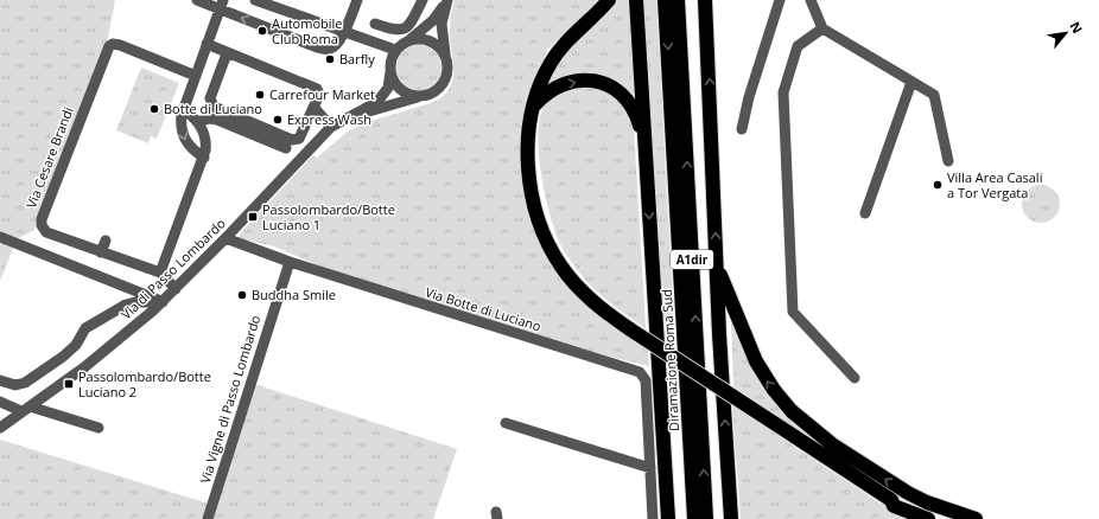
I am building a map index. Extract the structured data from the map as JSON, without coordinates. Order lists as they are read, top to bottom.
{
  "streets": {
    "highway": ["A1dir", "Diramazione Roma Sud"],
    "street": [
      "Via Cesare Brandi",
      "Via di Passo Lombardo",
      "Via Botte di Luciano",
      "Via Vigne di Passo Lombardo"
    ]
  },
  "crossings": [
    ["Via Cesare Brandi", "Via di Passo Lombardo"],
    ["Via di Passo Lombardo", "Via Botte di Luciano"],
    ["Via Botte di Luciano", "Via Vigne di Passo Lombardo"]
  ],
  "places": {
    "other": [
      "Automobile Club Roma",
      "Barfly",
      "Carrefour Market",
      "Botte di Luciano",
      "Express Wash",
      "Villa Area Casali a Tor Vergata",
      "Buddha Smile"
    ],
    "transit": ["Passolombardo/Botte Luciano 1", "Passolombardo/Botte Luciano 2"]
  },
  "north": "top right"
}
